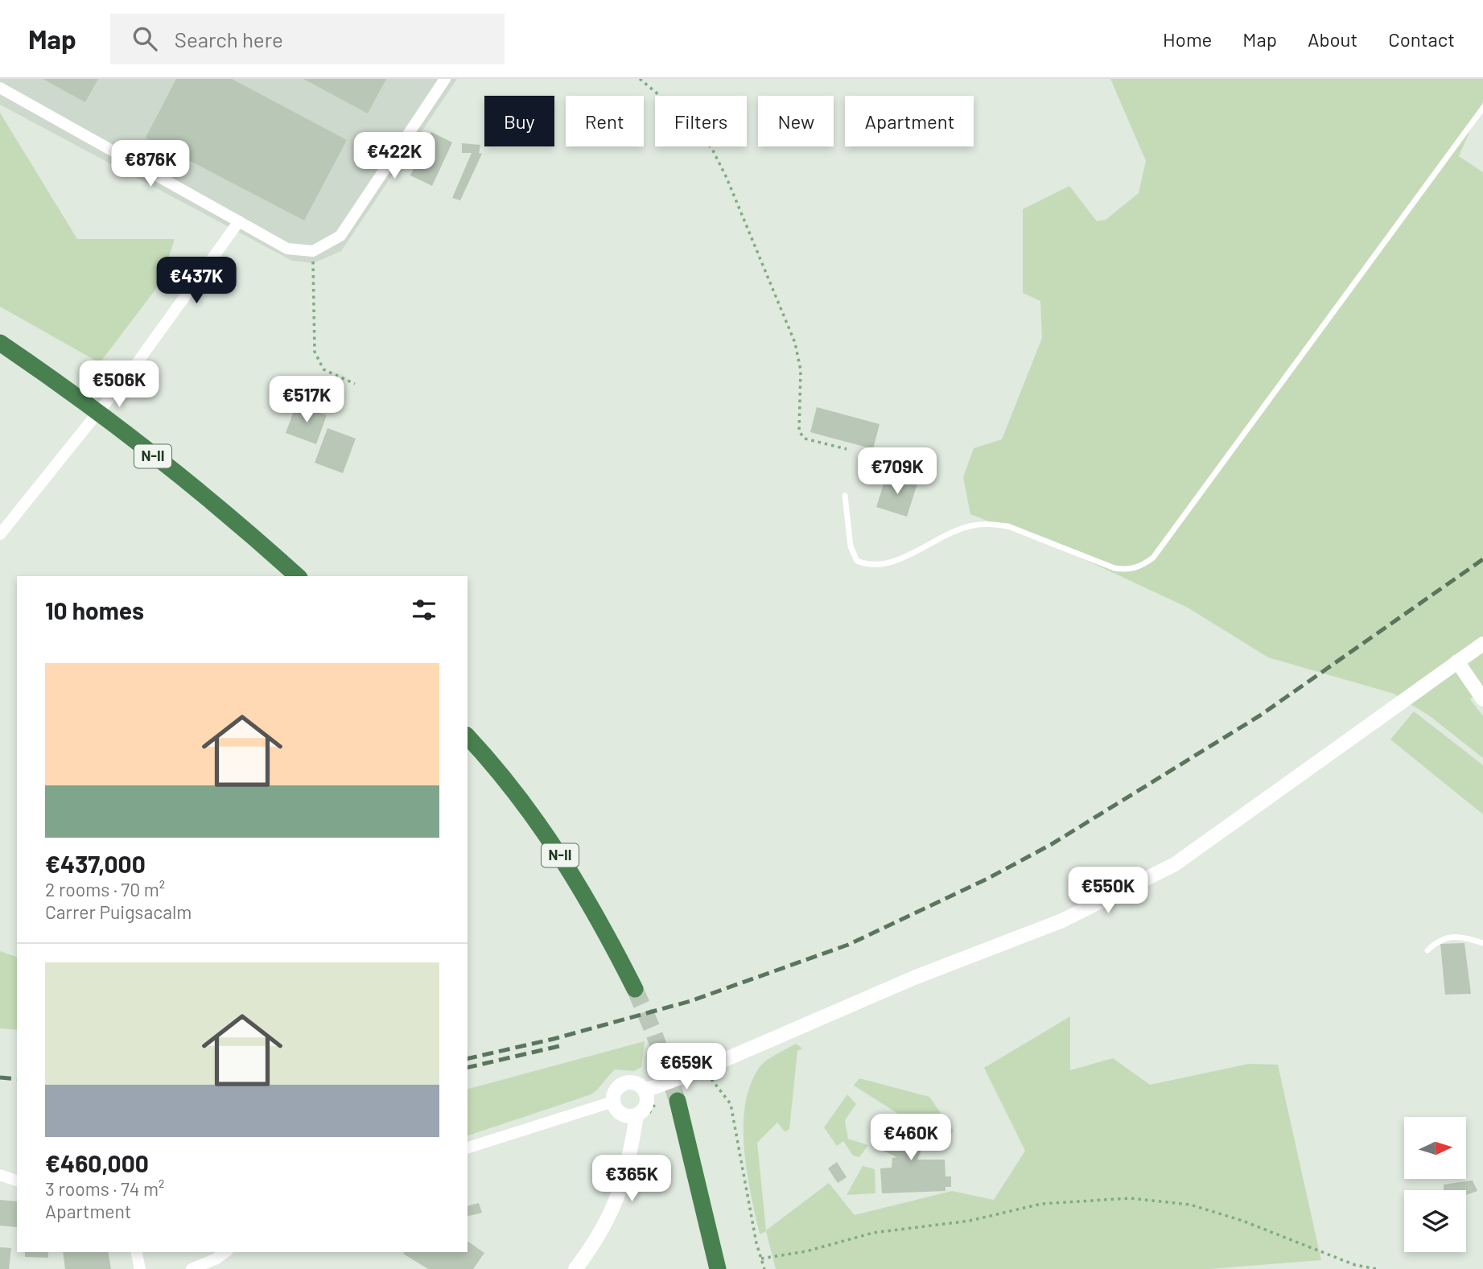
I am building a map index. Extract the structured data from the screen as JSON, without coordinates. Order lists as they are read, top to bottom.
{
  "streets": {
    "highway": ["N-II"]
  },
  "north": "right",
  "page": {
    "header": "Map",
    "search": "Search here",
    "nav": [
      "Home",
      "Map",
      "About",
      "Contact"
    ],
    "chip": [
      "Buy",
      "Rent",
      "Filters",
      "New",
      "Apartment"
    ],
    "price": [
      "€422K",
      "€876K",
      "€437K",
      "€506K",
      "€517K",
      "€709K",
      "€550K",
      "€659K",
      "€460K",
      "€365K"
    ],
    "heading": "10 homes",
    "list": [
      {
        "name": "€437,000",
        "note": "2 rooms · 70 m² · Carrer Puigsacalm"
      },
      {
        "name": "€460,000",
        "note": "3 rooms · 74 m² · Apartment"
      }
    ]
  }
}
